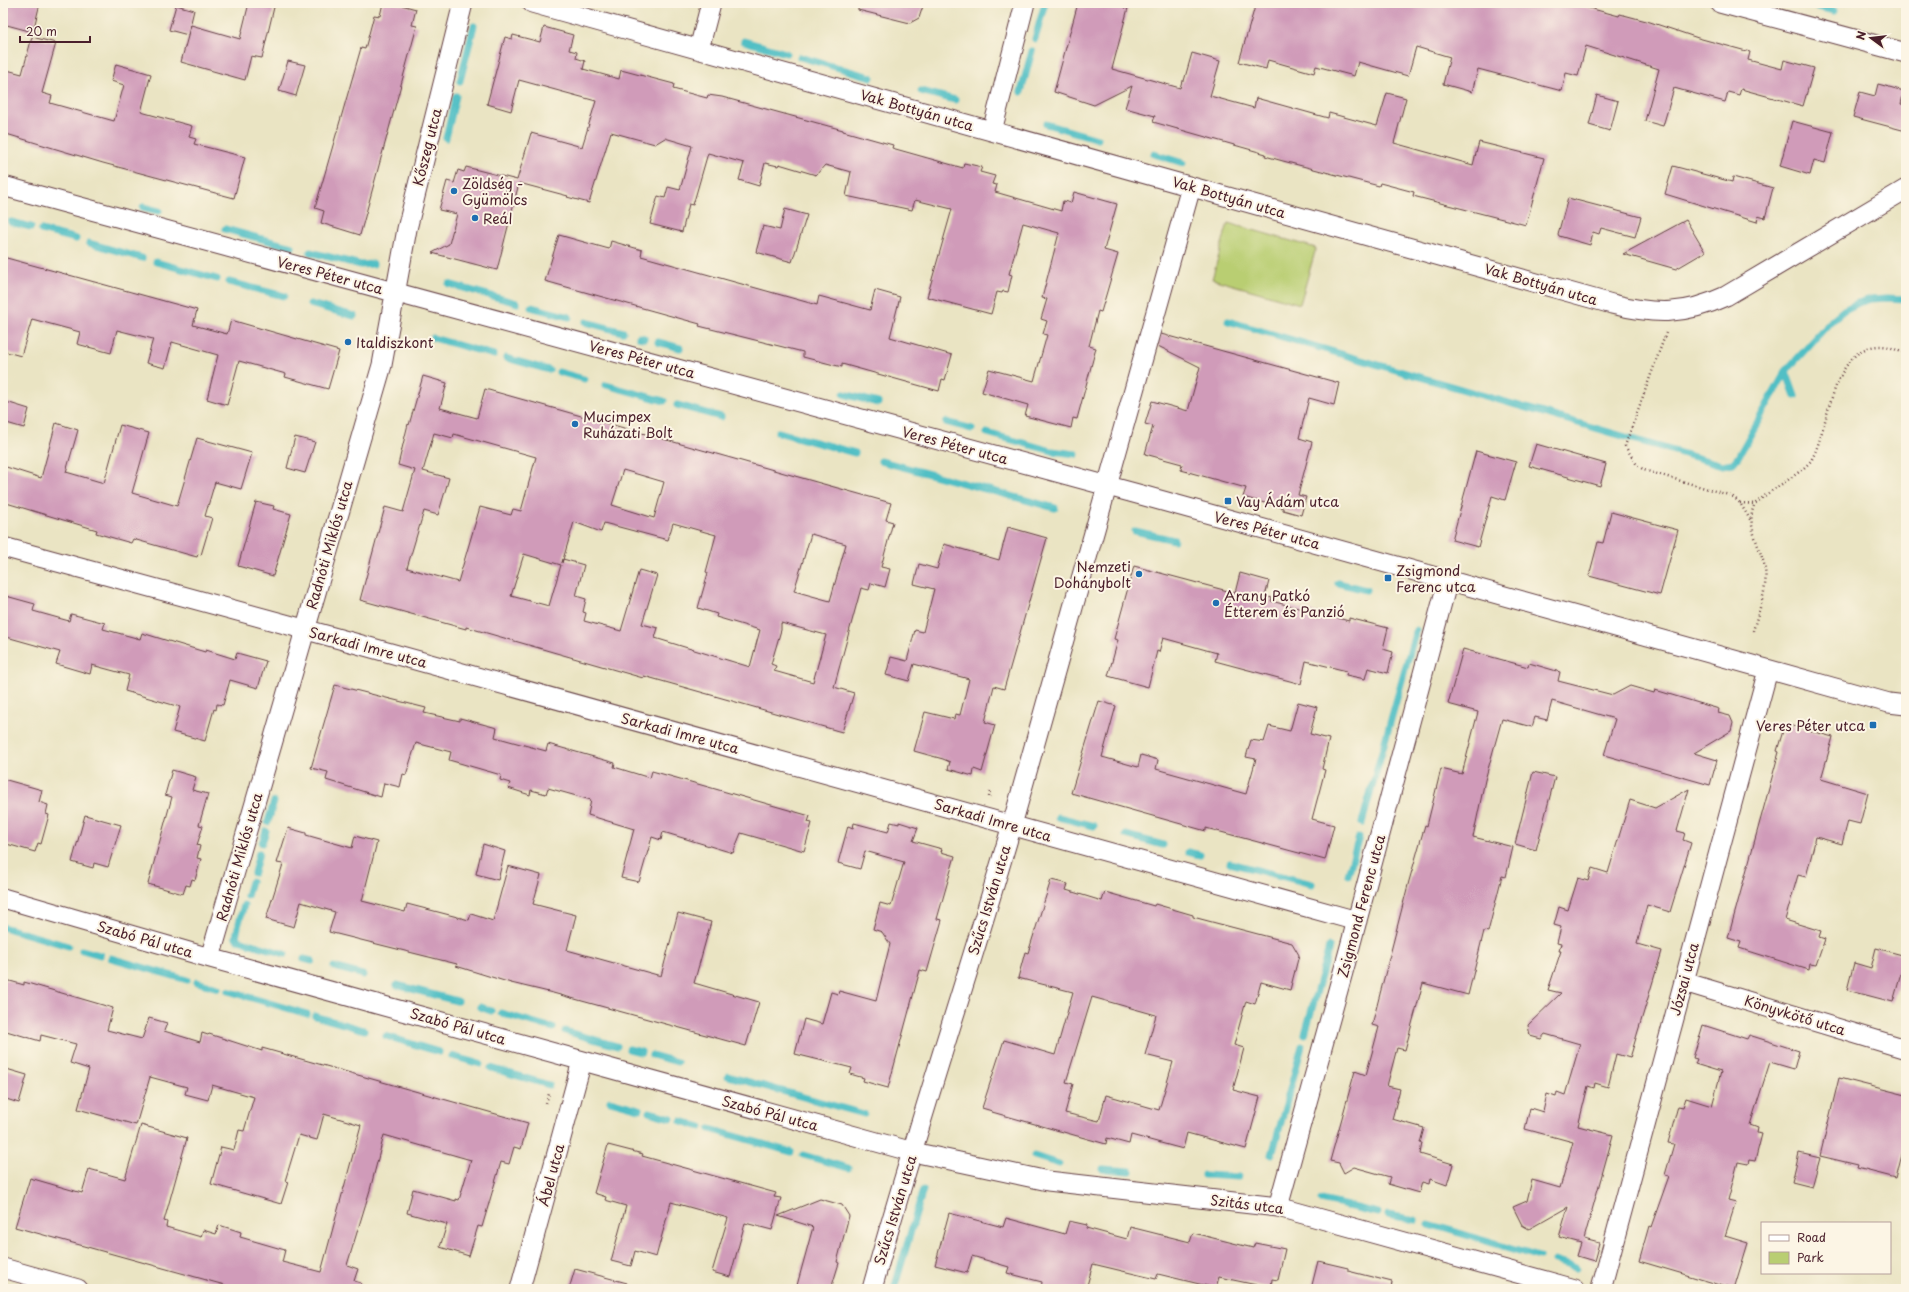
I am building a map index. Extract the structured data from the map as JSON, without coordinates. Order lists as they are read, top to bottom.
{
  "streets": {
    "street": [
      "Vak Bottyán utca",
      "Kőszeg utca",
      "Veres Péter utca",
      "Radnóti Miklós utca",
      "Sarkadi Imre utca",
      "Szűcs István utca",
      "Zsigmond Ferenc utca",
      "Szabó Pál utca",
      "Józsai utca",
      "Könyvkötő utca",
      "Ábel utca",
      "Szitás utca"
    ]
  },
  "crossings": [
    ["Kőszeg utca", "Veres Péter utca"],
    ["Kőszeg utca", "Radnóti Miklós utca"],
    ["Veres Péter utca", "Radnóti Miklós utca"],
    ["Veres Péter utca", "Szűcs István utca"],
    ["Veres Péter utca", "Zsigmond Ferenc utca"],
    ["Veres Péter utca", "Józsai utca"],
    ["Radnóti Miklós utca", "Sarkadi Imre utca"],
    ["Radnóti Miklós utca", "Szabó Pál utca"],
    ["Sarkadi Imre utca", "Szűcs István utca"],
    ["Sarkadi Imre utca", "Zsigmond Ferenc utca"],
    ["Szűcs István utca", "Szabó Pál utca"],
    ["Szűcs István utca", "Szitás utca"],
    ["Zsigmond Ferenc utca", "Szitás utca"],
    ["Szabó Pál utca", "Ábel utca"],
    ["Szabó Pál utca", "Szitás utca"],
    ["Józsai utca", "Könyvkötő utca"]
  ],
  "places": {
    "other": [
      "Zöldség - Gyümölcs",
      "Reál",
      "Italdiszkont",
      "Mucimpex Ruházati Bolt",
      "Nemzeti Dohánybolt",
      "Arany Patkó Étterem és Panzió"
    ],
    "transit": ["Vay Ádám utca", "Zsigmond Ferenc utca", "Veres Péter utca"]
  },
  "legend": ["Road", "Park"],
  "scale_bar": "20 m",
  "north": "left"
}
